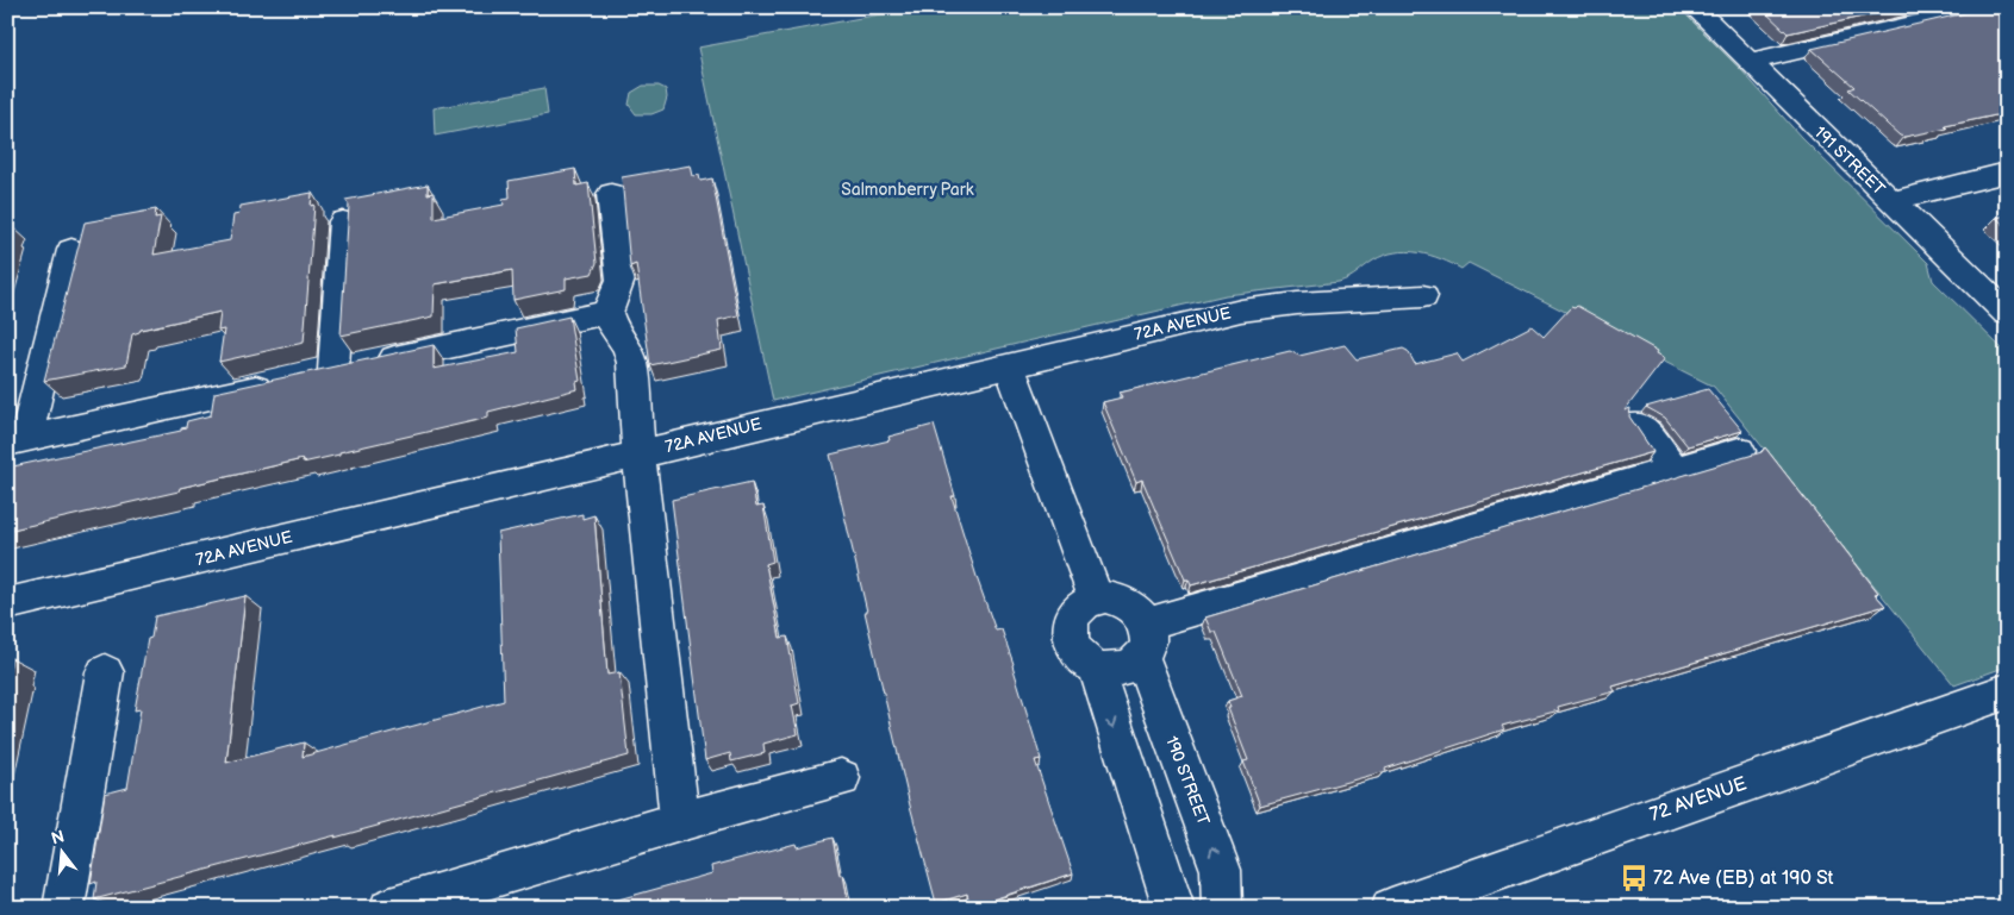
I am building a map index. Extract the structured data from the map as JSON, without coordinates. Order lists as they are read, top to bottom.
{
  "streets": {
    "street": [
      "191 STREET",
      "72A AVENUE",
      "190 STREET",
      "72 AVENUE"
    ]
  },
  "parks": ["Salmonberry Park"],
  "places": {
    "bus stop": ["72 Ave (EB) at 190 St"]
  },
  "north": "top"
}
